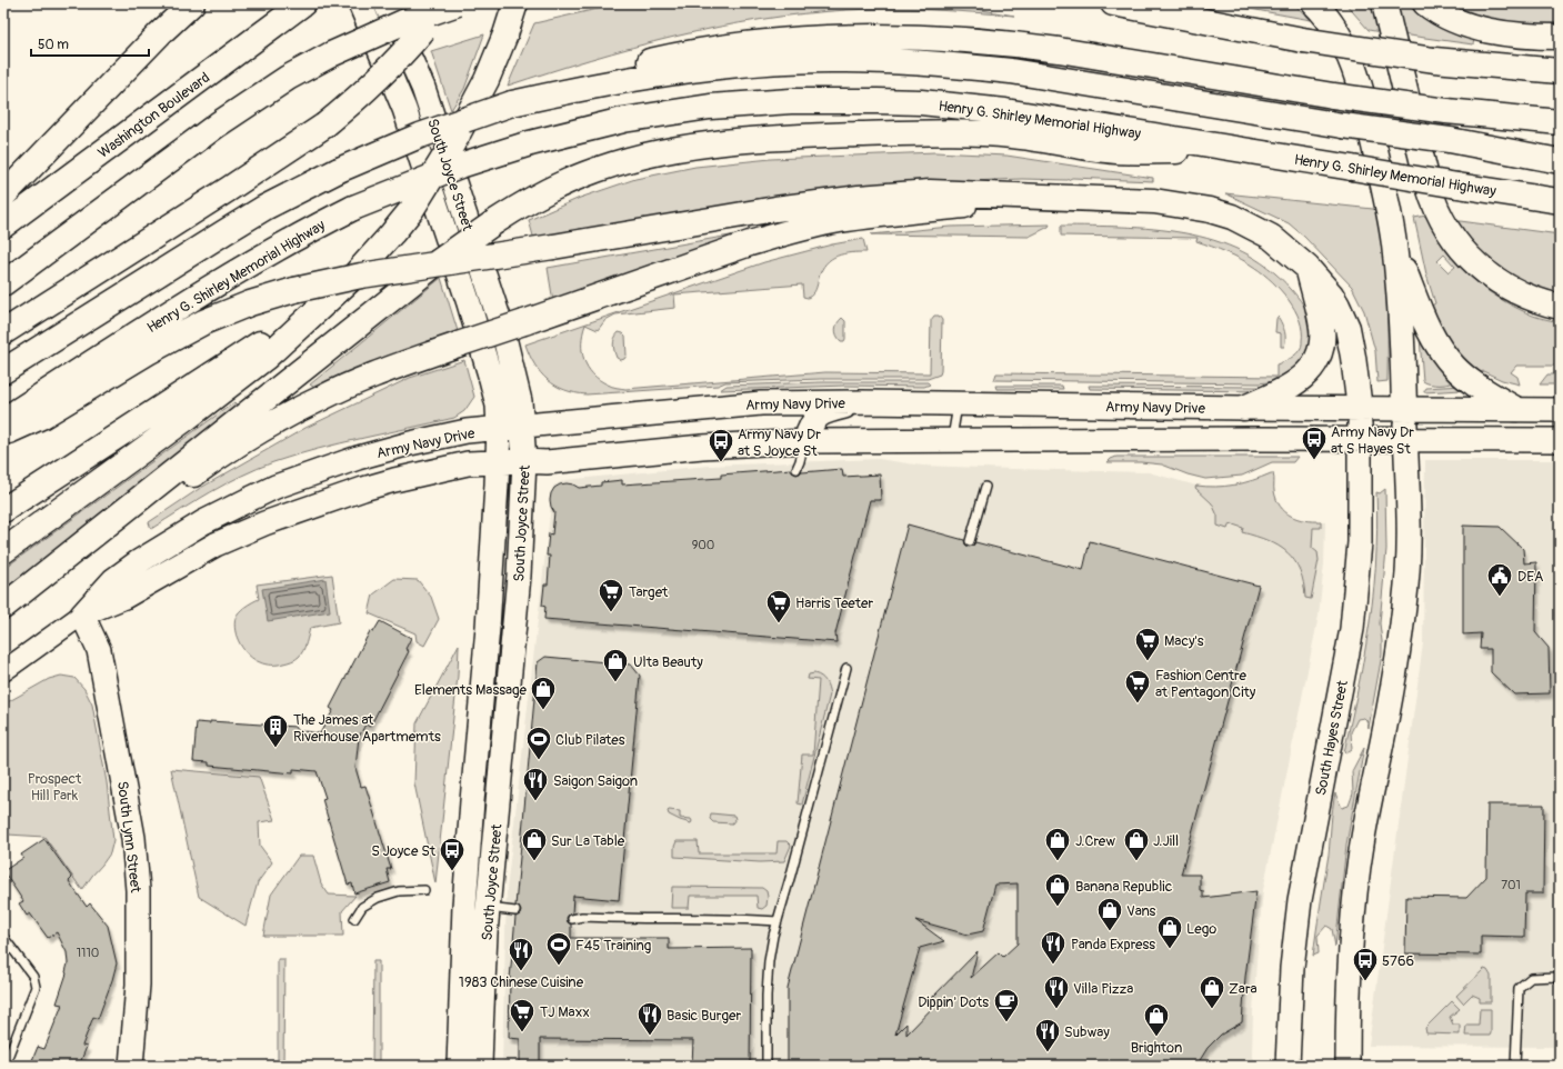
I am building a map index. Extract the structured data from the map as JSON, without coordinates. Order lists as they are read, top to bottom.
{
  "streets": {
    "highway": ["Washington Boulevard", "Henry G. Shirley Memorial Highway"],
    "main road": [
      "South Joyce Street",
      "Army Navy Drive",
      "South Hayes Street",
      "South Lynn Street"
    ]
  },
  "crossings": [
    ["South Joyce Street", "Army Navy Drive"],
    ["Army Navy Drive", "South Hayes Street"],
    ["Army Navy Drive", "South Lynn Street"]
  ],
  "parks": ["Prospect Hill Park"],
  "places": {
    "bus stop": [
      "Army Navy Dr at S Hayes St",
      "Army Navy Dr at S Joyce St",
      "S Joyce St",
      "5766"
    ],
    "public building": ["DEA"],
    "supermarket": [
      "Target",
      "Harris Teeter",
      "Macy's",
      "Fashion Centre at Pentagon City",
      "TJ Maxx"
    ],
    "shop": [
      "Ulta Beauty",
      "Elements Massage",
      "Sur La Table",
      "J.Crew",
      "J.Jill",
      "Banana Republic",
      "Vans",
      "Lego",
      "Zara",
      "Brighton"
    ],
    "building": ["The James at Riverhouse Apartmemts"],
    "sports": ["Club Pilates", "F45 Training"],
    "restaurant": [
      "Saigon Saigon",
      "Panda Express",
      "1983 Chinese Cuisine",
      "Villa Pizza",
      "Basic Burger",
      "Subway"
    ],
    "cafe": ["Dippin' Dots"]
  },
  "house_numbers": ["900", "701", "1110"],
  "scale_bar": "50 m"
}
